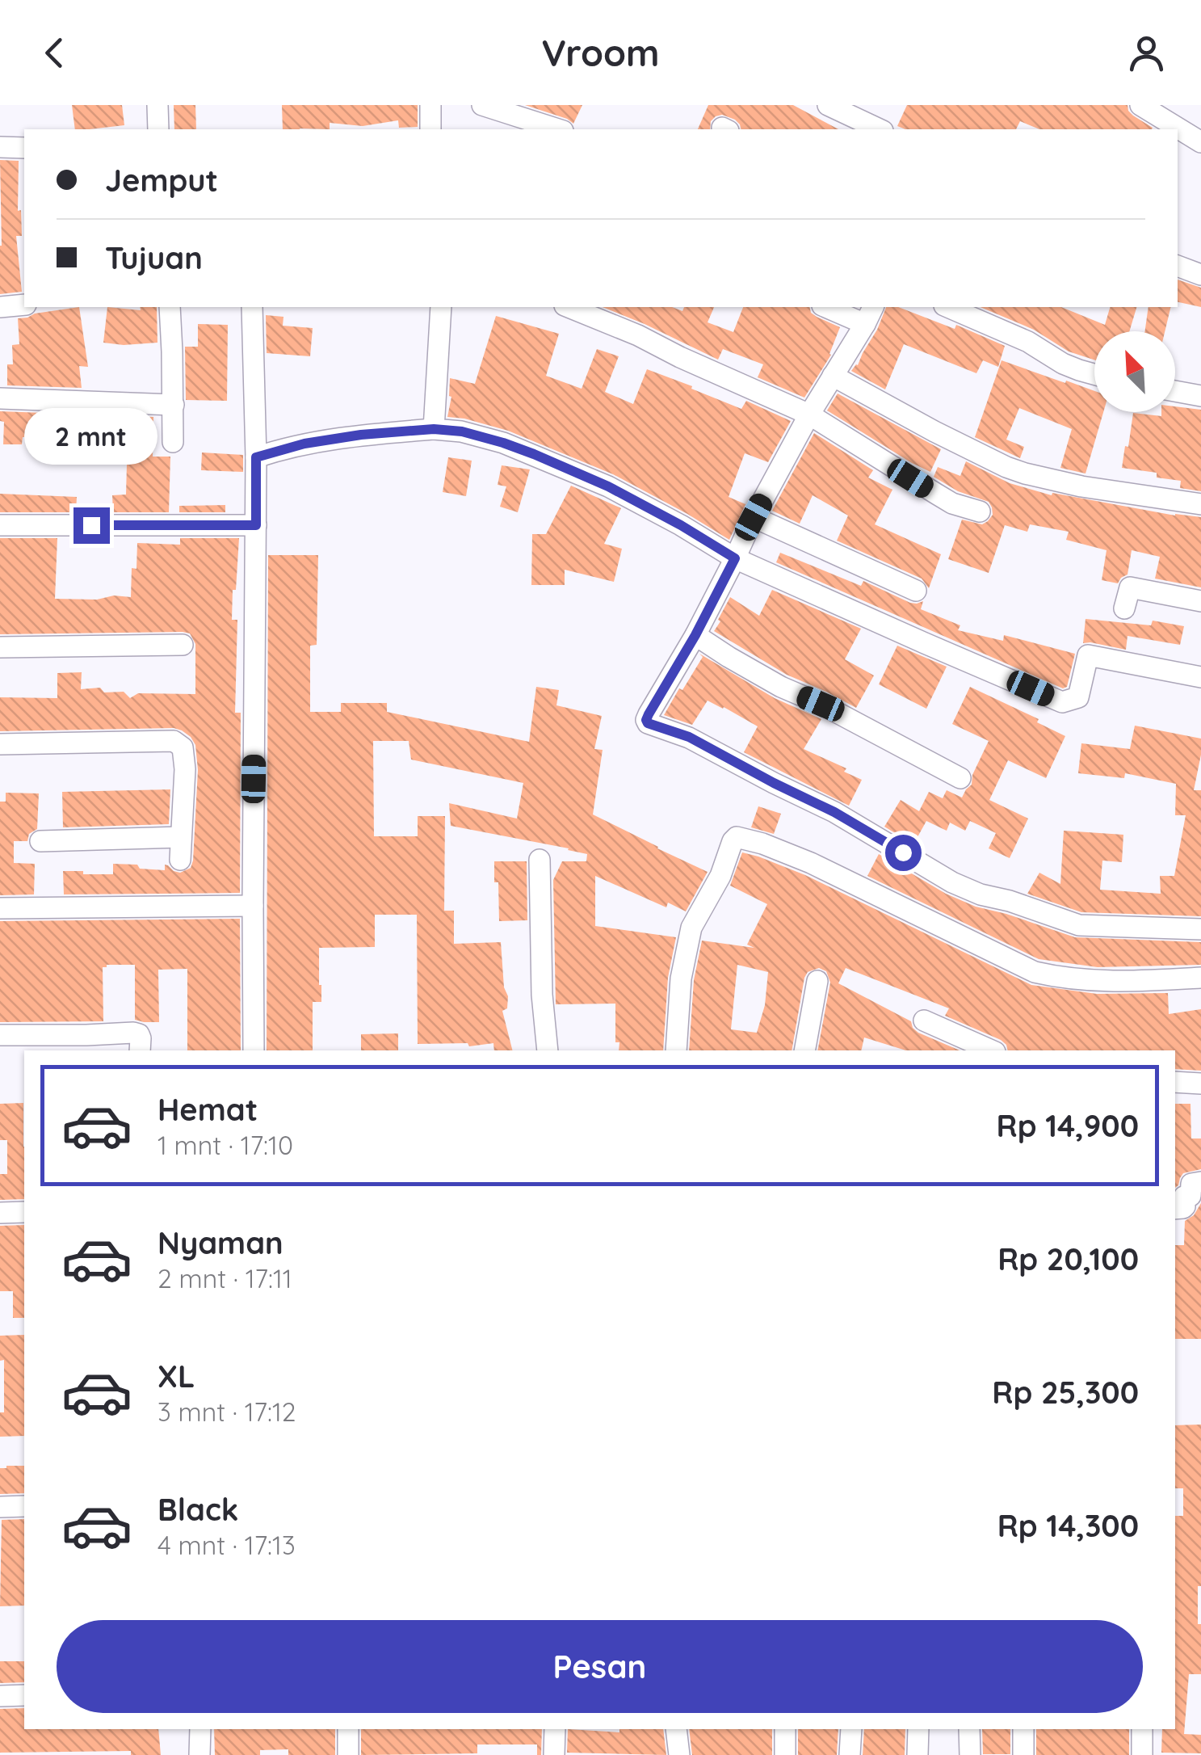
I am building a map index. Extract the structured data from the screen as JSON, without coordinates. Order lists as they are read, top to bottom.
{
  "north": "top left",
  "page": {
    "header": "Vroom",
    "banner": ["Jemput", "Tujuan"],
    "bubble": "2 mnt",
    "list": [
      {
        "name": "Hemat",
        "note": "1 mnt · 17:10",
        "value": "Rp 14,900"
      },
      {
        "name": "Nyaman",
        "note": "2 mnt · 17:11",
        "value": "Rp 20,100"
      },
      {
        "name": "XL",
        "note": "3 mnt · 17:12",
        "value": "Rp 25,300"
      },
      {
        "name": "Black",
        "note": "4 mnt · 17:13",
        "value": "Rp 14,300"
      }
    ],
    "buttons": "Pesan"
  }
}
